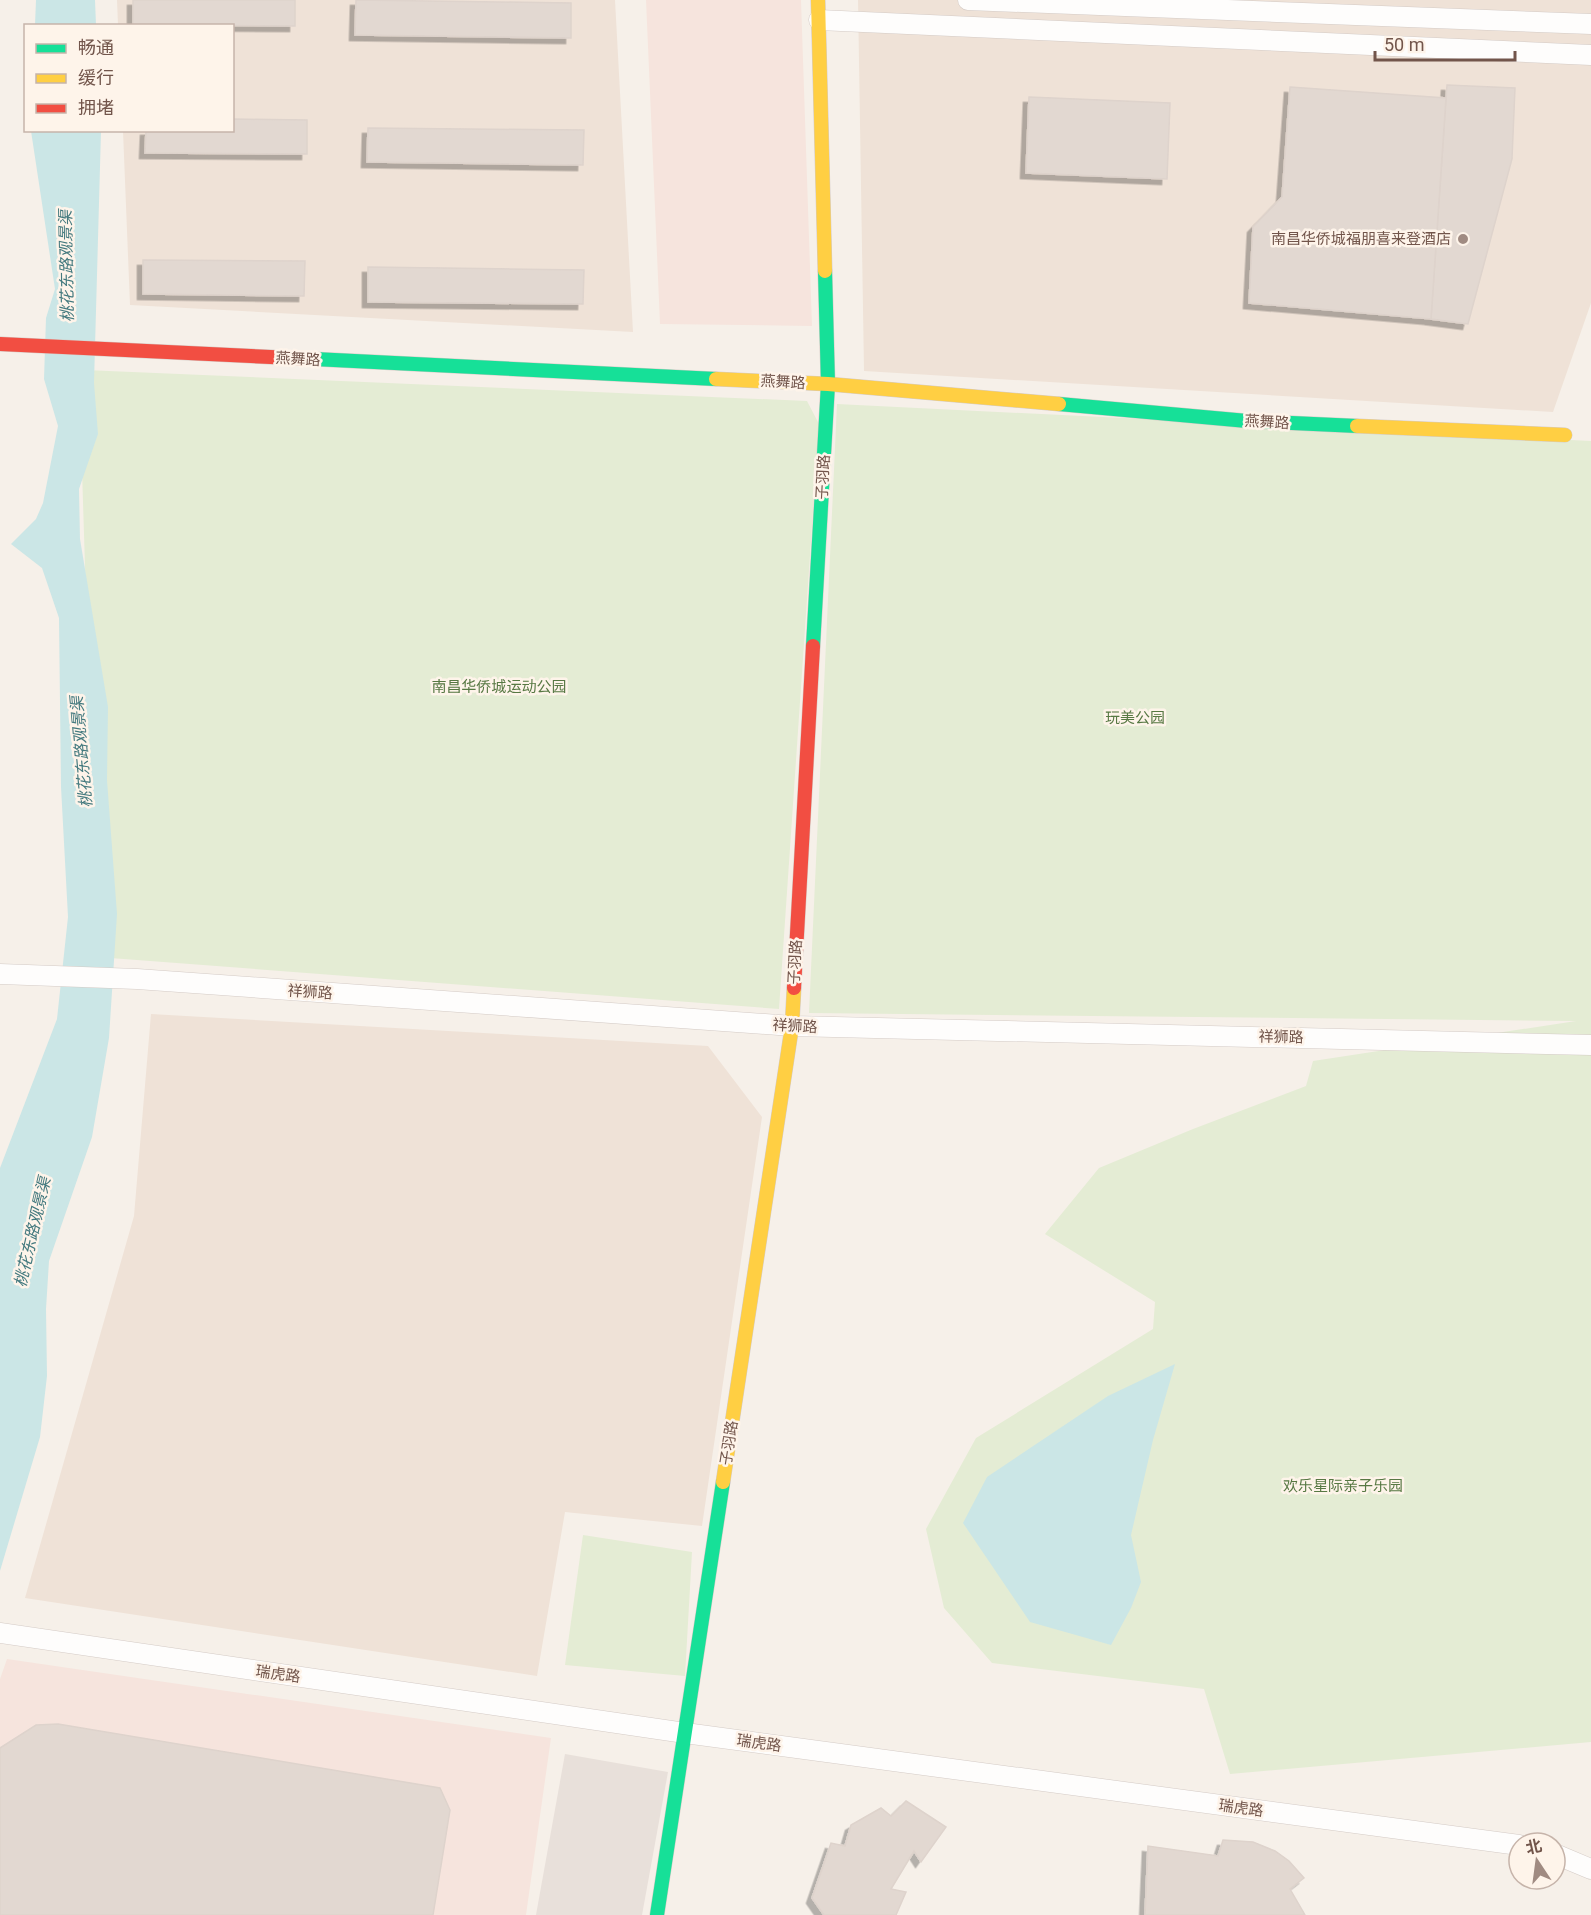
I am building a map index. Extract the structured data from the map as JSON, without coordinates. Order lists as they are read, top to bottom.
{
  "streets": {
    "street": [
      "燕舞路",
      "子羽路",
      "祥狮路",
      "瑞虎路"
    ]
  },
  "crossings": [
    ["燕舞路", "子羽路"],
    ["子羽路", "祥狮路"],
    ["子羽路", "瑞虎路"]
  ],
  "water": ["桃花东路观景渠"],
  "parks": ["南昌华侨城运动公园", "玩美公园", "欢乐星际亲子乐园"],
  "places": ["南昌华侨城福朋喜来登酒店"],
  "legend": ["畅通", "缓行", "拥堵"],
  "scale_bar": "50 m",
  "north": "top"
}
